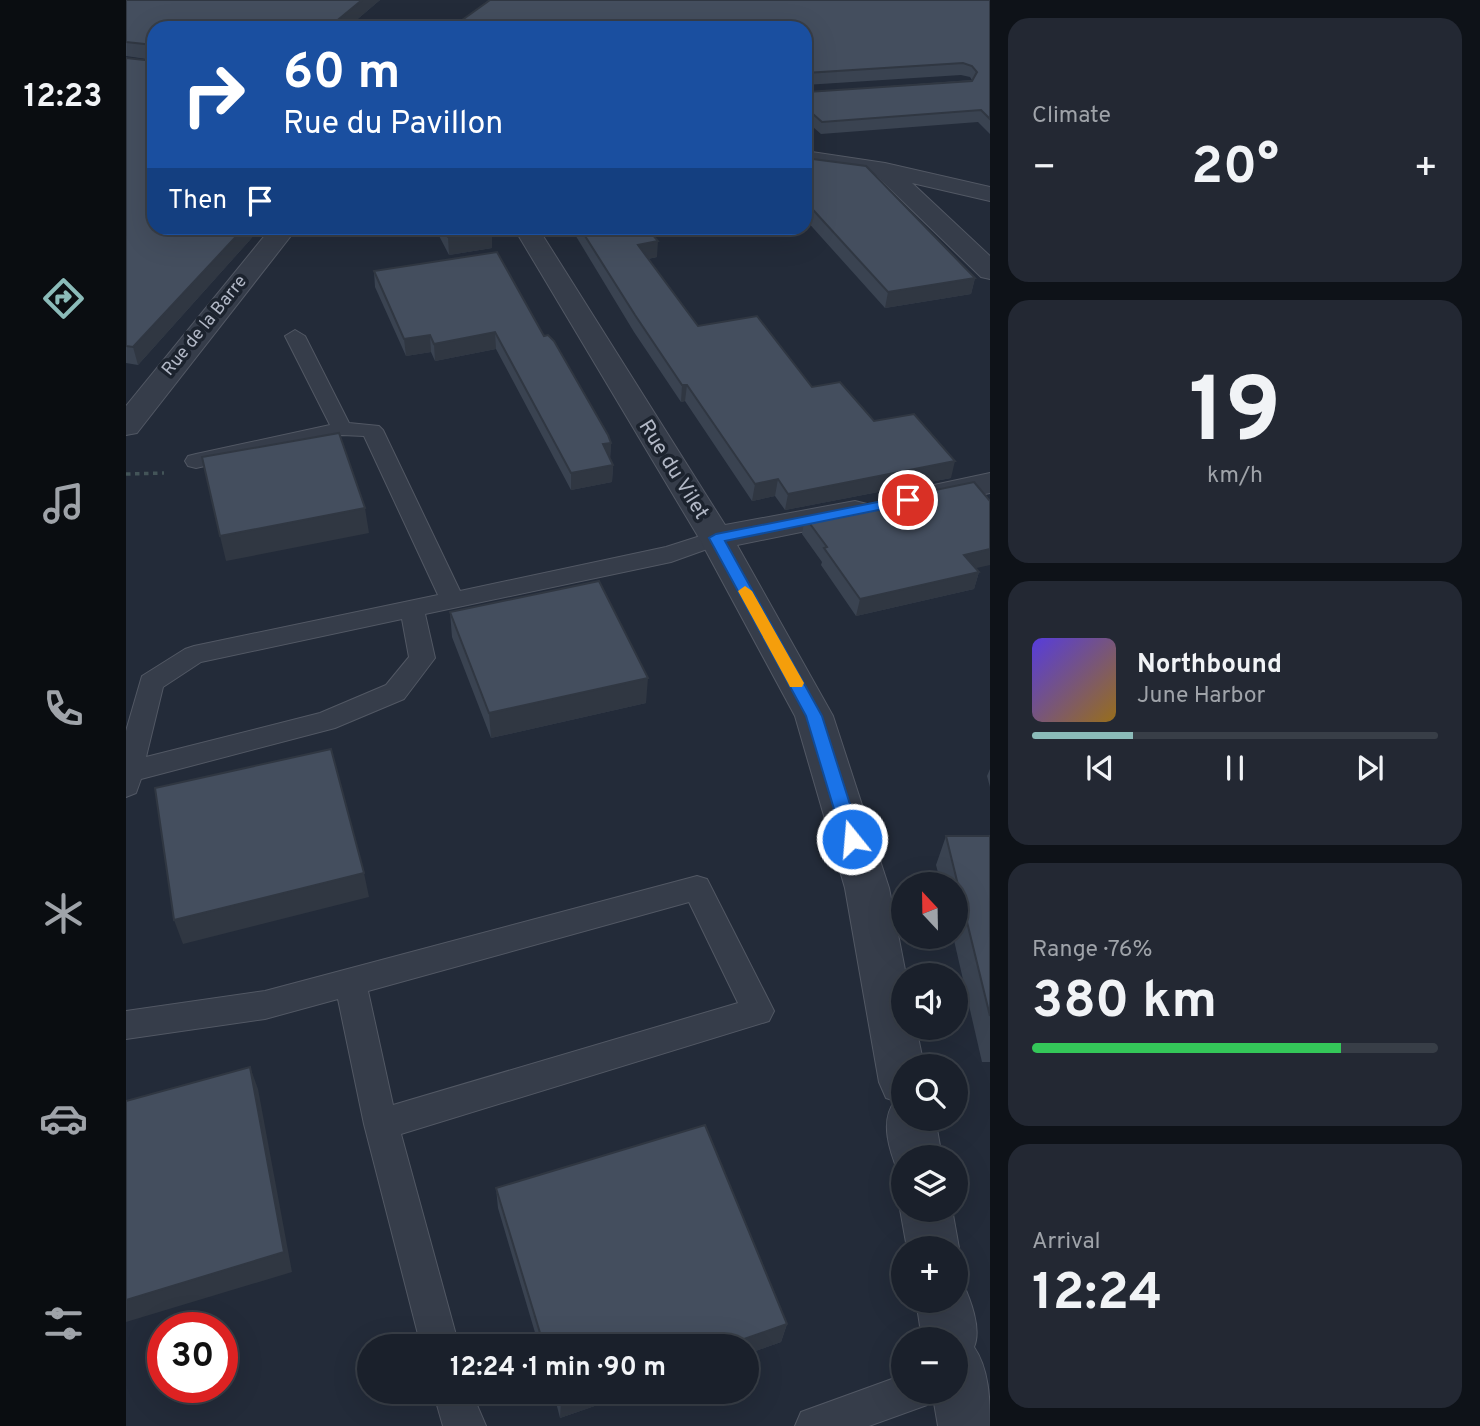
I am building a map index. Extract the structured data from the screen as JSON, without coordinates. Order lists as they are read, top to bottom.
{
  "streets": {
    "street": ["Rue de la Barre", "Rue du Vilet"]
  },
  "north": "top",
  "page": {
    "tabs": "12:23",
    "tile": [
      "Climate",
      ["19", "km/h"],
      ["Range · 76%", "380 km"],
      ["Arrival", "12:24"]
    ],
    "turn": ["60 m", "Rue du Pavillon"],
    "heat": ["−", "20°", "+"],
    "then": "Then",
    "song": ["Northbound", "June Harbor"],
    "map_buttons": ["+", "−"],
    "limit": "30",
    "trip": "12:24 · 1 min · 90 m"
  }
}
